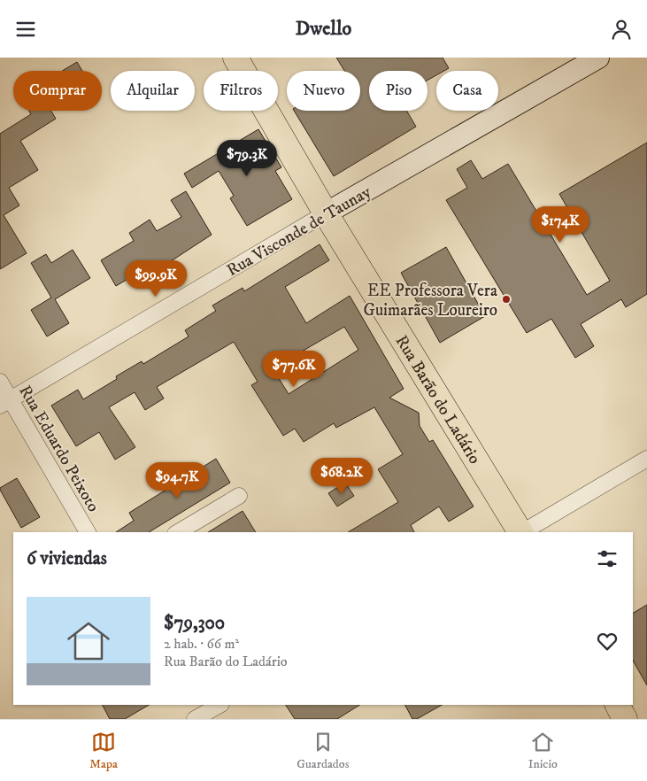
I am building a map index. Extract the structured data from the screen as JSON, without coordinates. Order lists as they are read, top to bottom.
{
  "streets": {
    "main road": ["Rua Barão do Ladário"],
    "street": ["Rua Visconde de Taunay", "Rua Eduardo Peixoto"]
  },
  "crossings": [
    ["Rua Visconde de Taunay", "Rua Barão do Ladário"],
    ["Rua Visconde de Taunay", "Rua Eduardo Peixoto"]
  ],
  "places": ["EE Professora Vera Guimarães Loureiro"],
  "page": {
    "header": "Dwello",
    "chip": [
      "Comprar",
      "Alquilar",
      "Filtros",
      "Nuevo",
      "Piso",
      "Casa"
    ],
    "price": [
      "$79.3K",
      "$174K",
      "$99.9K",
      "$77.6K",
      "$68.2K",
      "$94.7K"
    ],
    "heading": "6 viviendas",
    "list": [
      {
        "name": "$79,300",
        "note": "2 hab. · 66 m² · Rua Barão do Ladário"
      }
    ],
    "tabs": ["Mapa", "Guardados", "Inicio"]
  }
}
